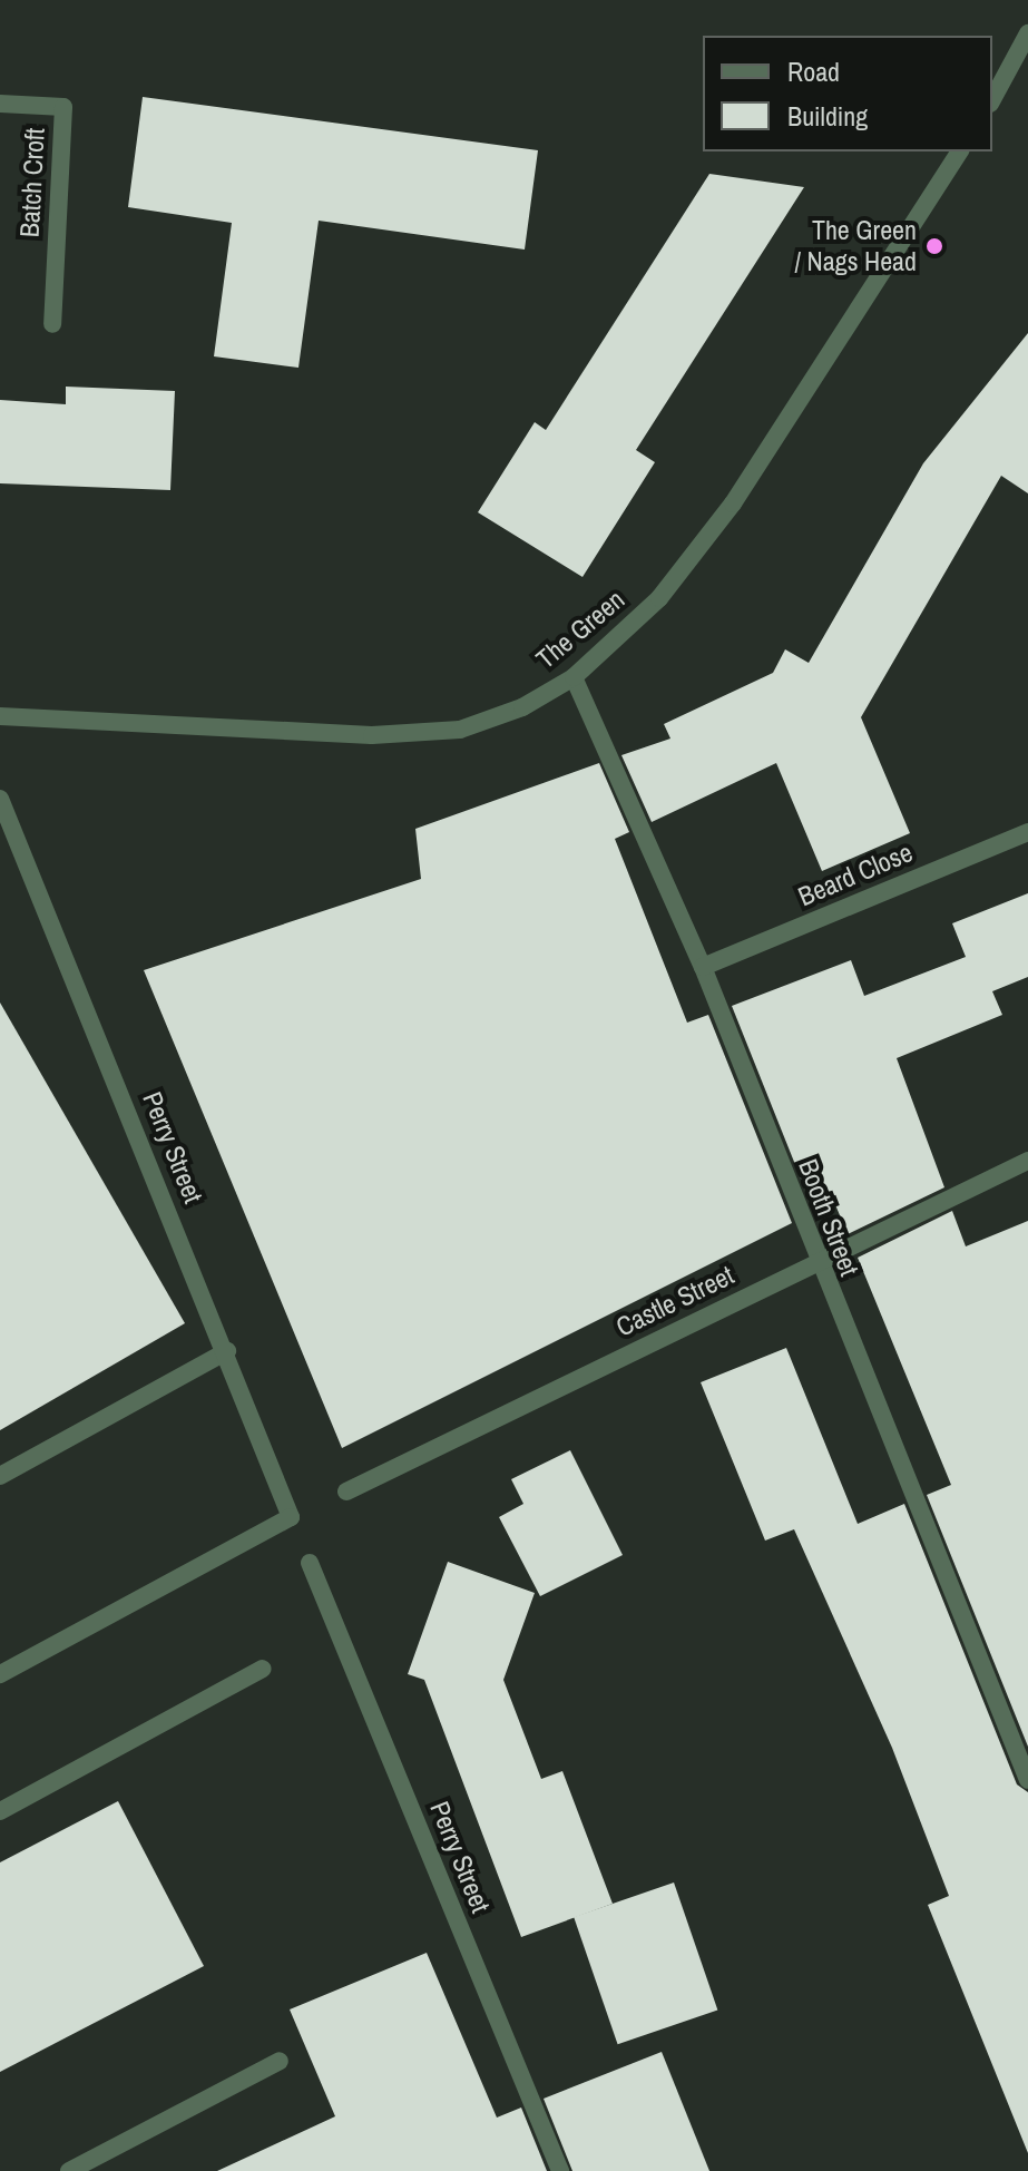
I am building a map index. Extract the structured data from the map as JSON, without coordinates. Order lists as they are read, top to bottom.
{
  "streets": {
    "street": [
      "Batch Croft",
      "The Green",
      "Beard Close",
      "Perry Street",
      "Booth Street",
      "Castle Street"
    ]
  },
  "crossings": [
    ["The Green", "Booth Street"],
    ["Beard Close", "Booth Street"],
    ["Booth Street", "Castle Street"]
  ],
  "places": ["The Green / Nags Head"],
  "legend": ["Road", "Building"]
}
